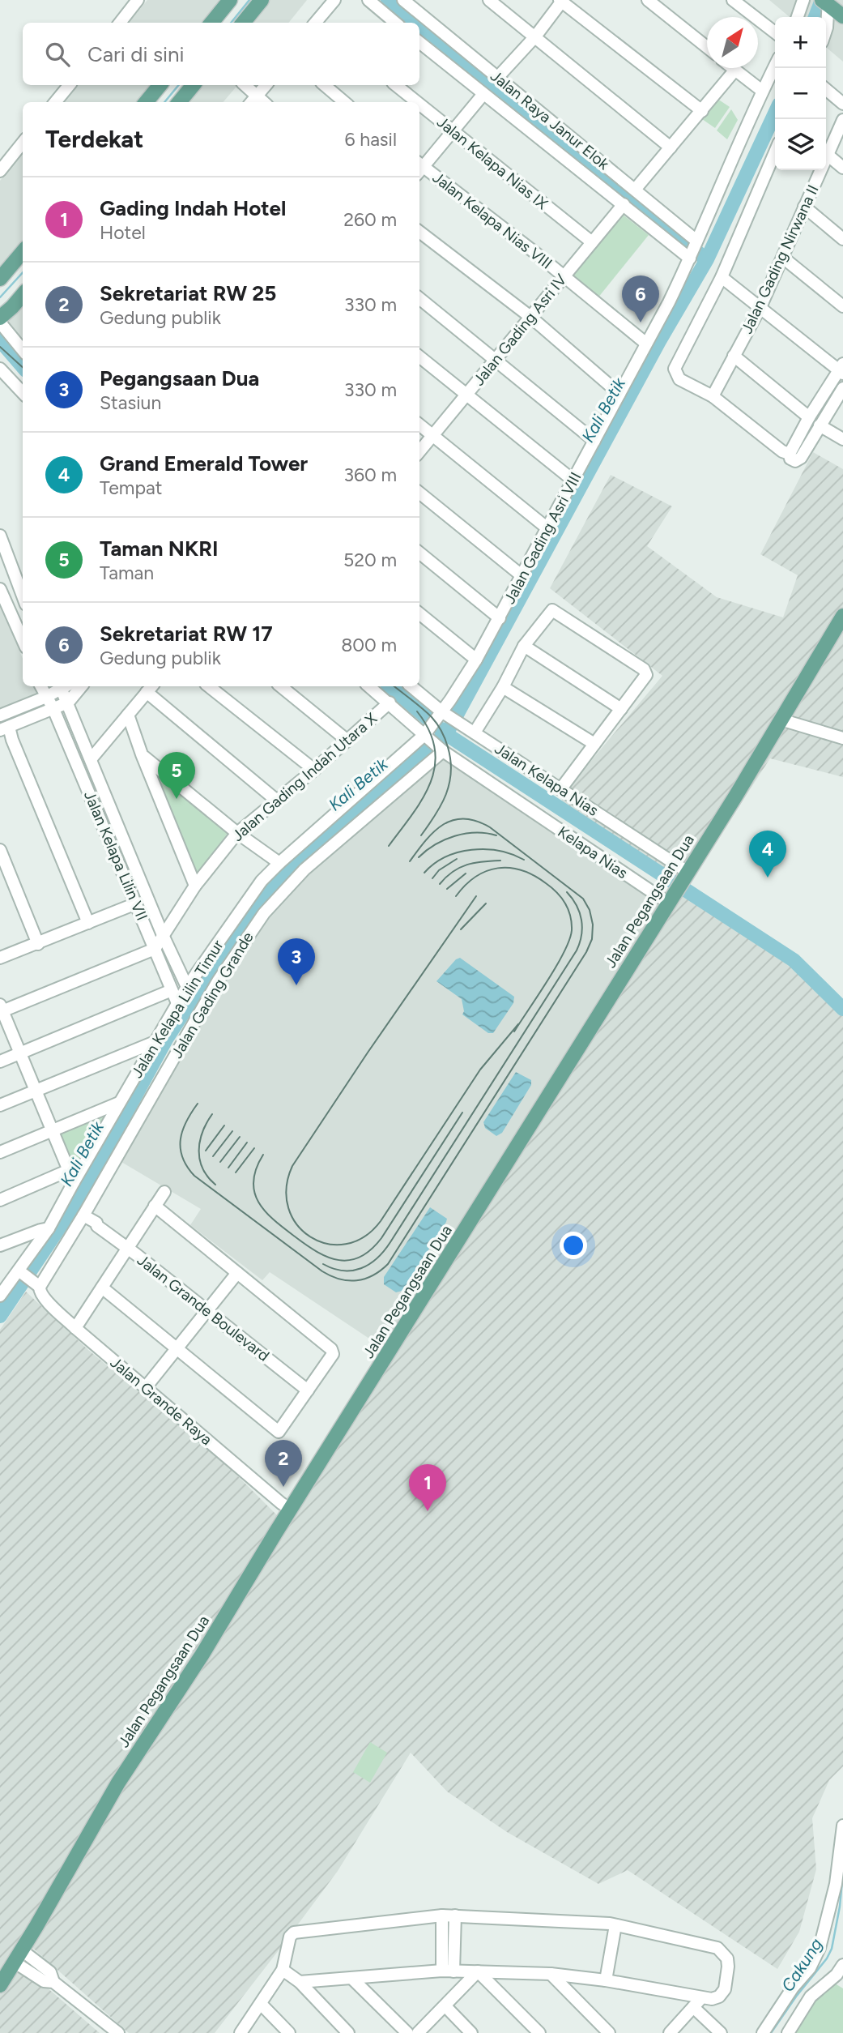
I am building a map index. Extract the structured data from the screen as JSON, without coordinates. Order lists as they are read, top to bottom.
{
  "streets": {
    "main road": ["Jalan Pegangsaan Dua"],
    "street": [
      "Jalan Raya Janur Elok",
      "Jalan Kelapa Nias IX",
      "Jalan Kelapa Nias VIII",
      "Jalan Gading Nirwana II",
      "Jalan Gading Asri IV",
      "Jalan Gading Asri VIII",
      "Jalan Gading Indah Utara X",
      "Jalan Kelapa Nias",
      "Kelapa Nias",
      "Jalan Kelapa Lilin VII",
      "Jalan Gading Grande",
      "Jalan Kelapa Lilin Timur",
      "Jalan Grande Boulevard",
      "Jalan Grande Raya"
    ]
  },
  "crossings": [
    ["Jalan Raya Janur Elok", "Jalan Gading Asri IV"],
    ["Jalan Raya Janur Elok", "Jalan Gading Asri VIII"],
    ["Jalan Kelapa Nias IX", "Jalan Gading Asri IV"],
    ["Jalan Kelapa Nias VIII", "Jalan Gading Asri IV"],
    ["Jalan Kelapa Nias VIII", "Jalan Gading Asri VIII"],
    ["Jalan Gading Asri VIII", "Jalan Kelapa Nias"],
    ["Jalan Gading Asri VIII", "Jalan Kelapa Lilin Timur"],
    ["Jalan Gading Indah Utara X", "Jalan Kelapa Lilin VII"],
    ["Jalan Kelapa Nias", "Jalan Pegangsaan Dua"],
    ["Kelapa Nias", "Jalan Pegangsaan Dua"],
    ["Kelapa Nias", "Jalan Gading Grande"],
    ["Jalan Kelapa Lilin VII", "Jalan Kelapa Lilin Timur"],
    ["Jalan Pegangsaan Dua", "Jalan Grande Raya"],
    ["Jalan Gading Grande", "Jalan Grande Boulevard"],
    ["Jalan Gading Grande", "Jalan Grande Raya"],
    ["Jalan Kelapa Lilin Timur", "Jalan Grande Raya"]
  ],
  "water": ["Kali Betik", "Cakung"],
  "north": "top right",
  "page": {
    "map_buttons": ["+", "−"],
    "search": "Cari di sini",
    "heading": ["Terdekat", "6 hasil"],
    "list": [
      {
        "mark": "1",
        "name": "Gading Indah Hotel",
        "note": "Hotel",
        "value": "260 m"
      },
      {
        "mark": "2",
        "name": "Sekretariat RW 25",
        "note": "Gedung publik",
        "value": "330 m"
      },
      {
        "mark": "3",
        "name": "Pegangsaan Dua",
        "note": "Stasiun",
        "value": "330 m"
      },
      {
        "mark": "4",
        "name": "Grand Emerald Tower",
        "note": "Tempat",
        "value": "360 m"
      },
      {
        "mark": "5",
        "name": "Taman NKRI",
        "note": "Taman",
        "value": "520 m"
      },
      {
        "mark": "6",
        "name": "Sekretariat RW 17",
        "note": "Gedung publik",
        "value": "800 m"
      }
    ],
    "pins": [
      "6",
      "5",
      "4",
      "3",
      "2",
      "1"
    ]
  }
}
